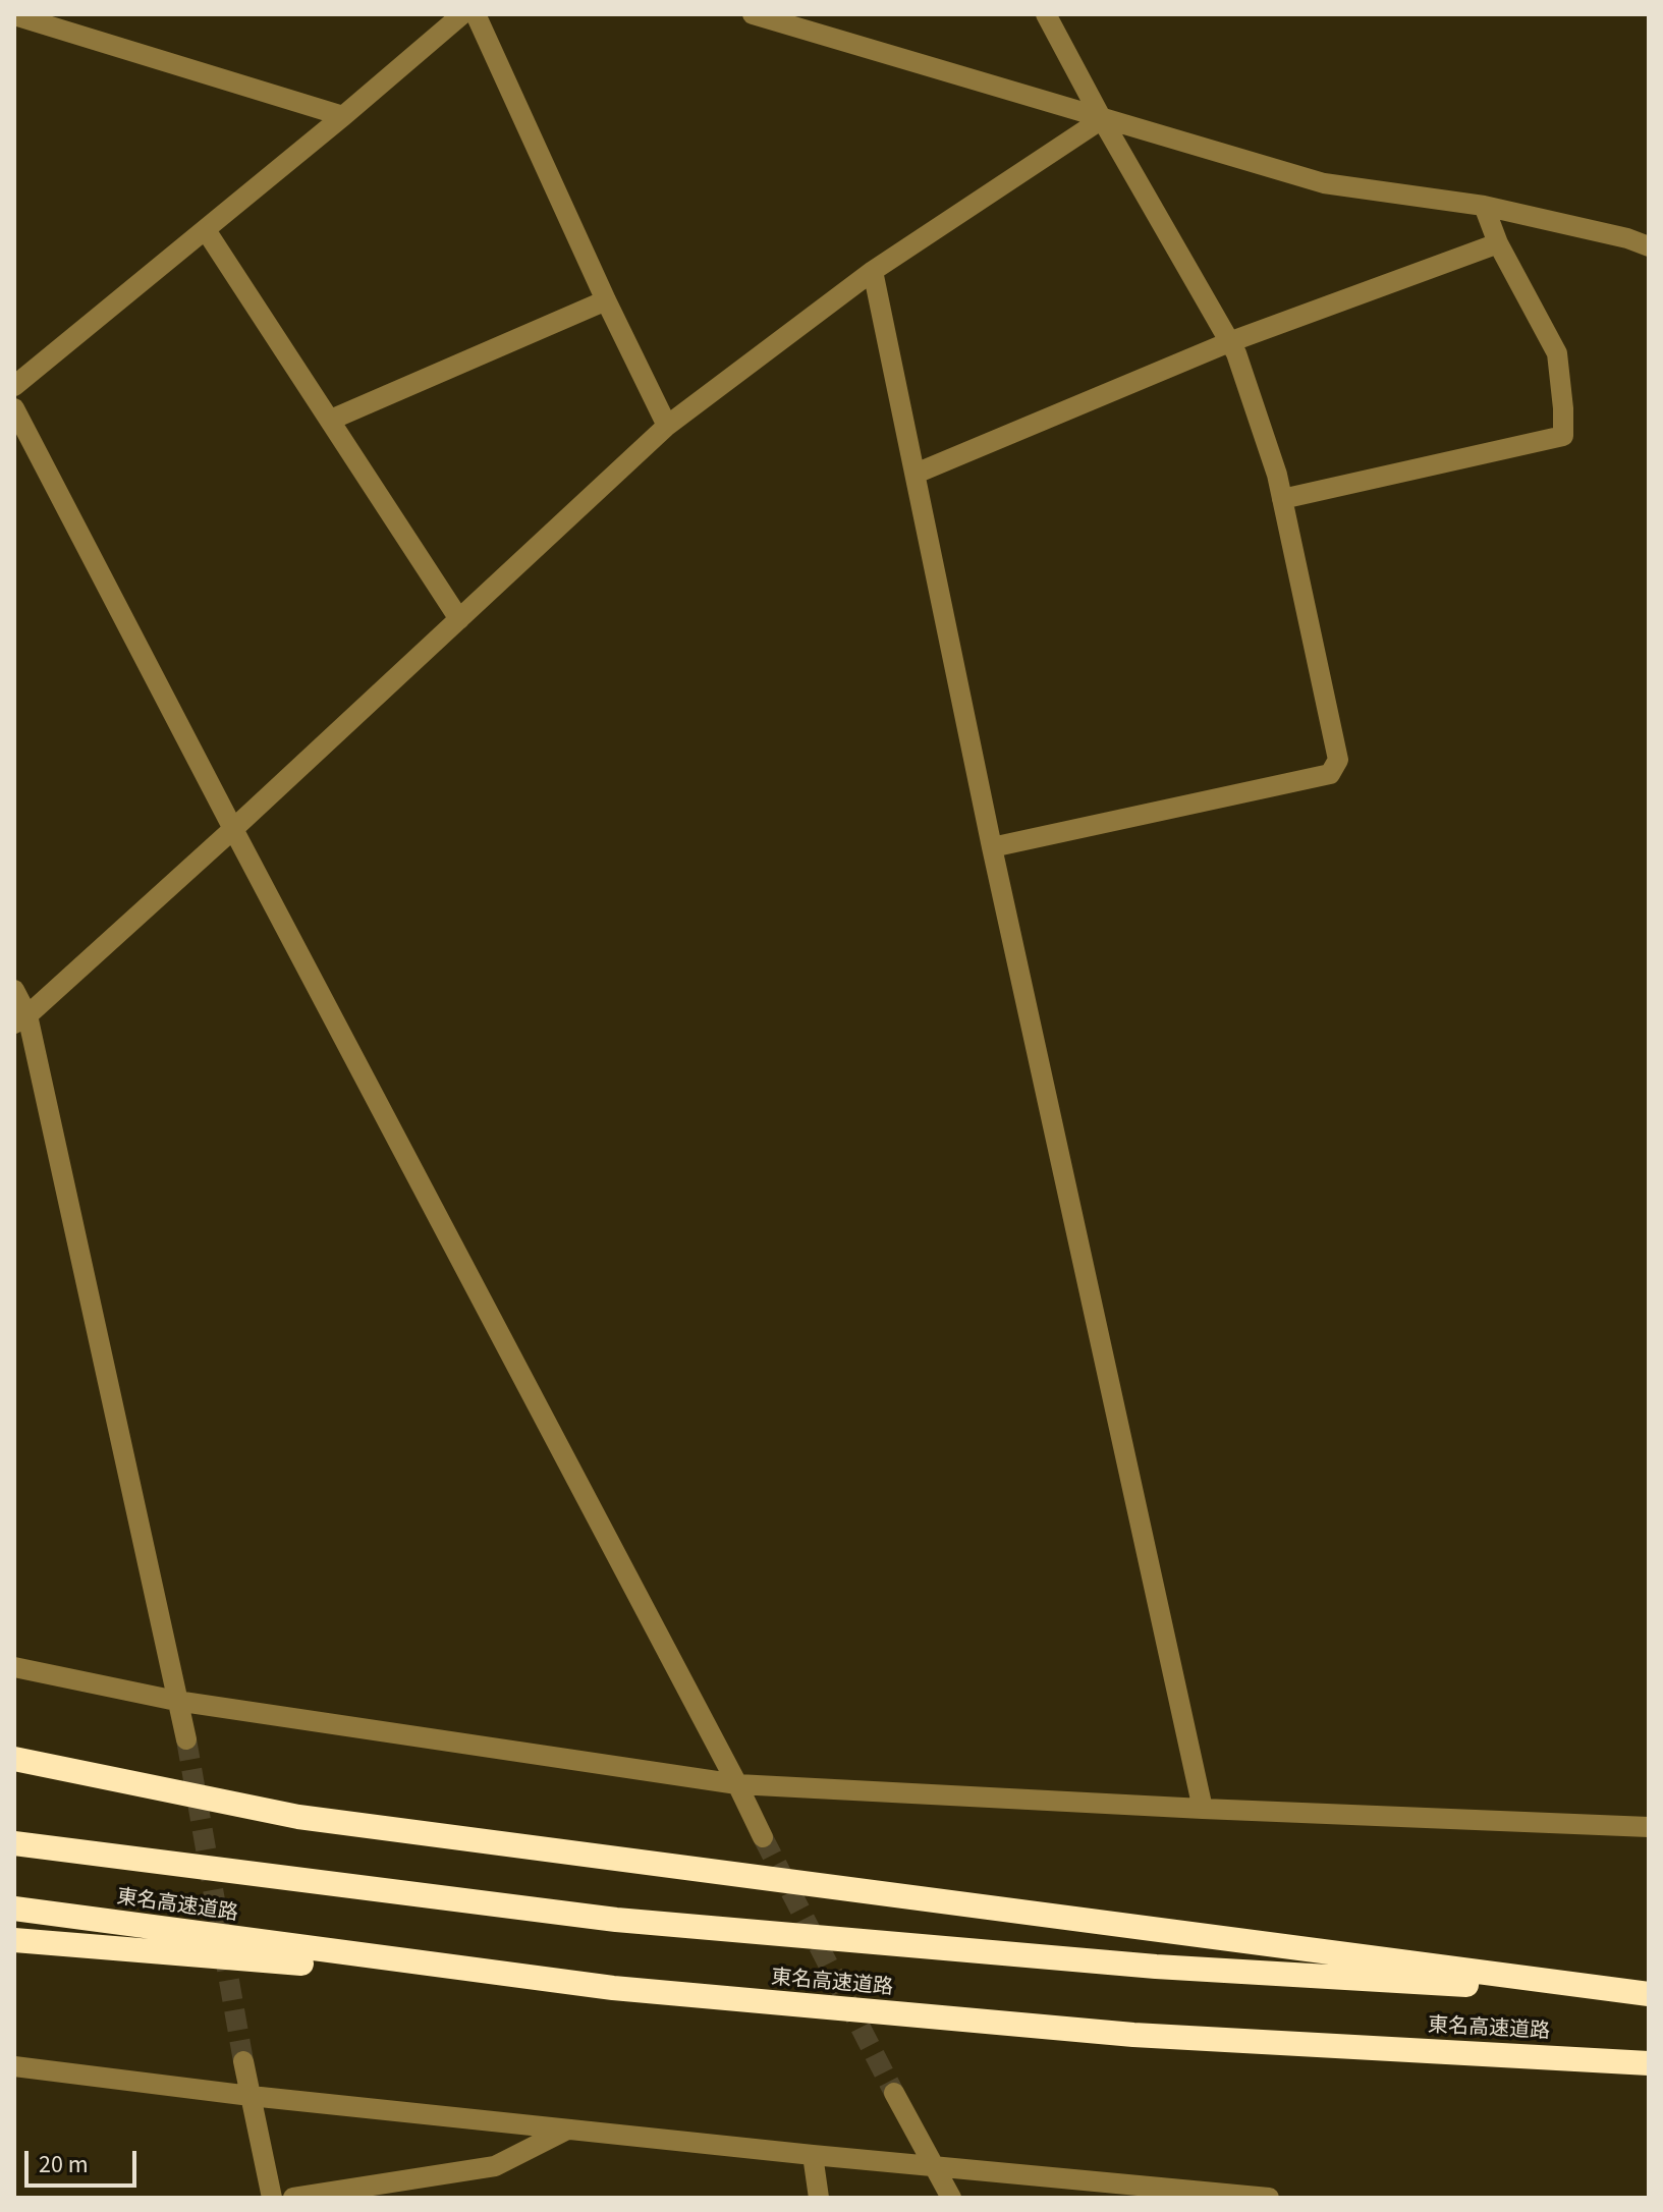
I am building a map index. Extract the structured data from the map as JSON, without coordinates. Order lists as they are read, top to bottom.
{
  "streets": {
    "highway": ["東名高速道路"]
  },
  "scale_bar": "20 m"
}
